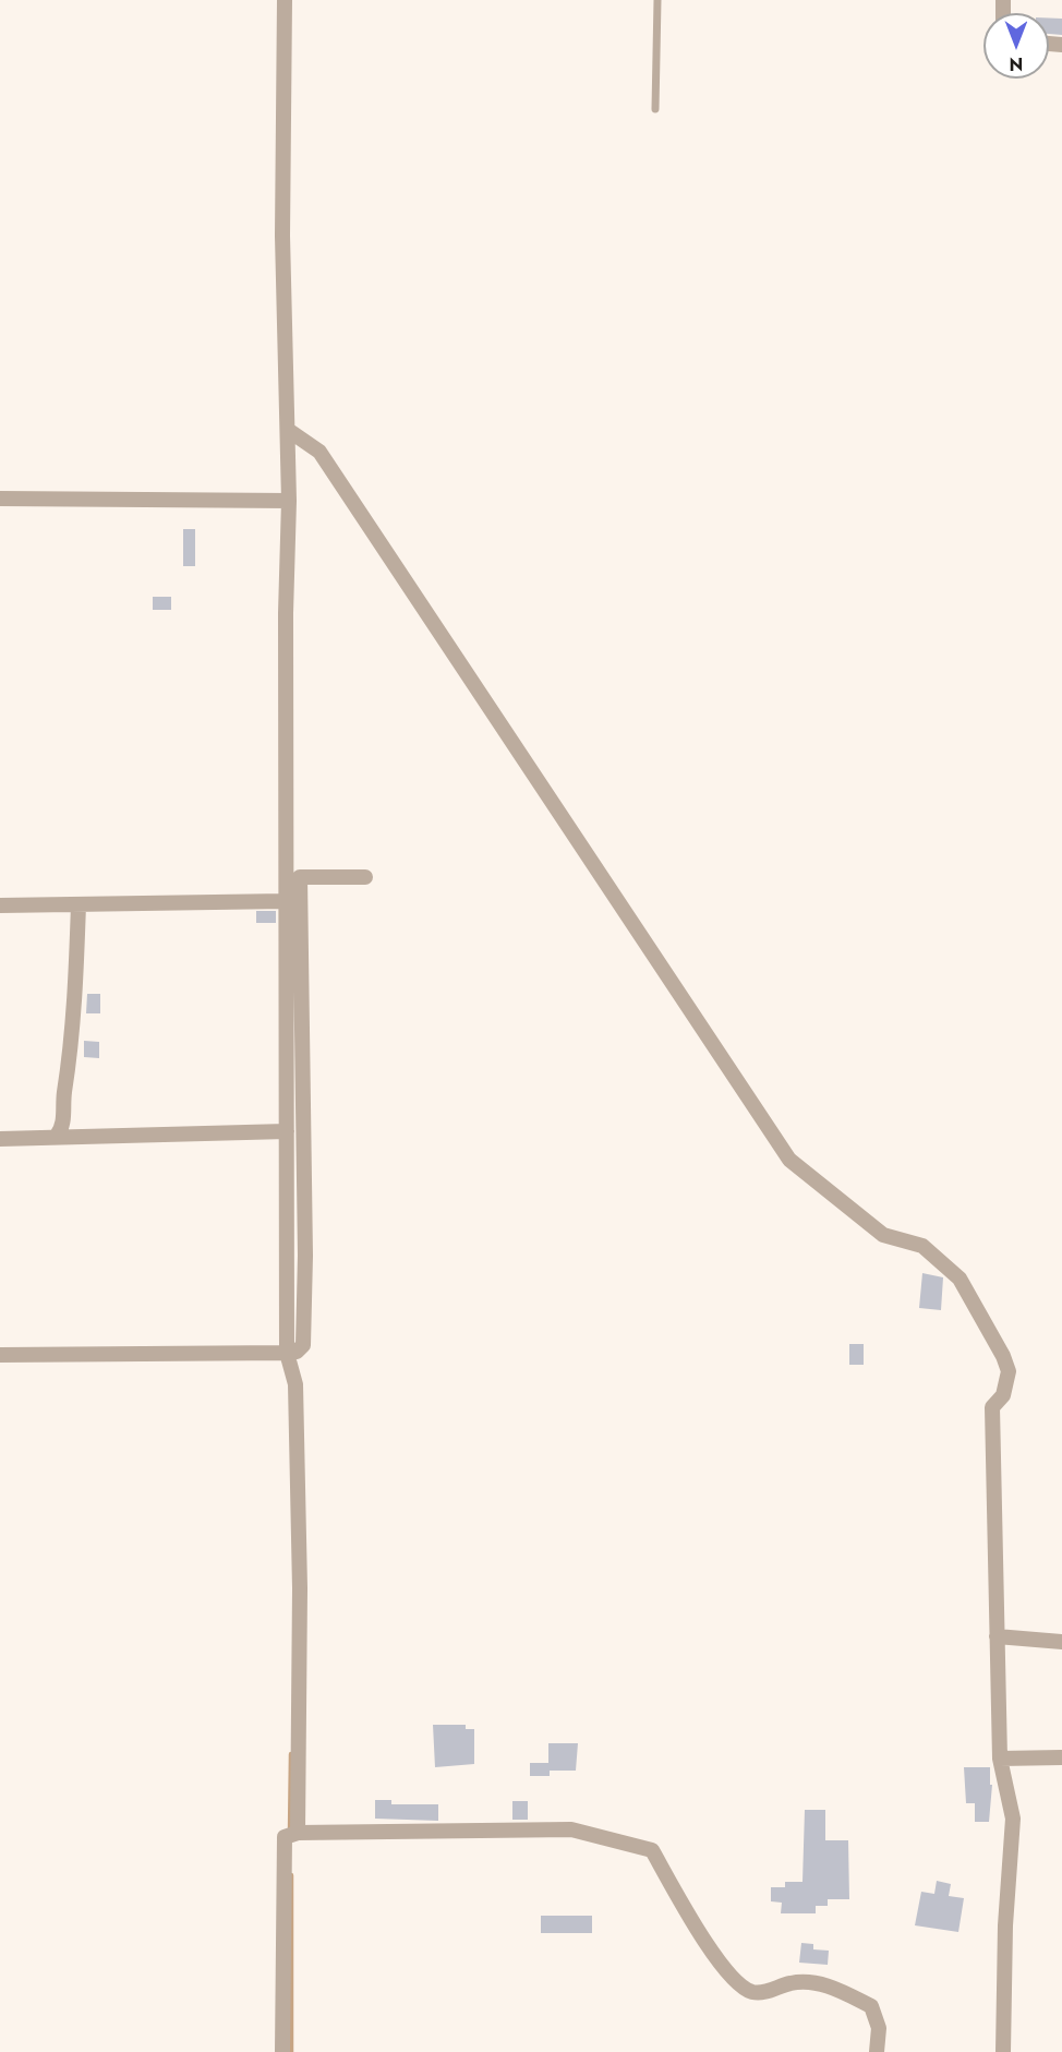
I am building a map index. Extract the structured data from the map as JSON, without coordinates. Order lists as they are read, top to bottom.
{
  "north": "bottom"
}
